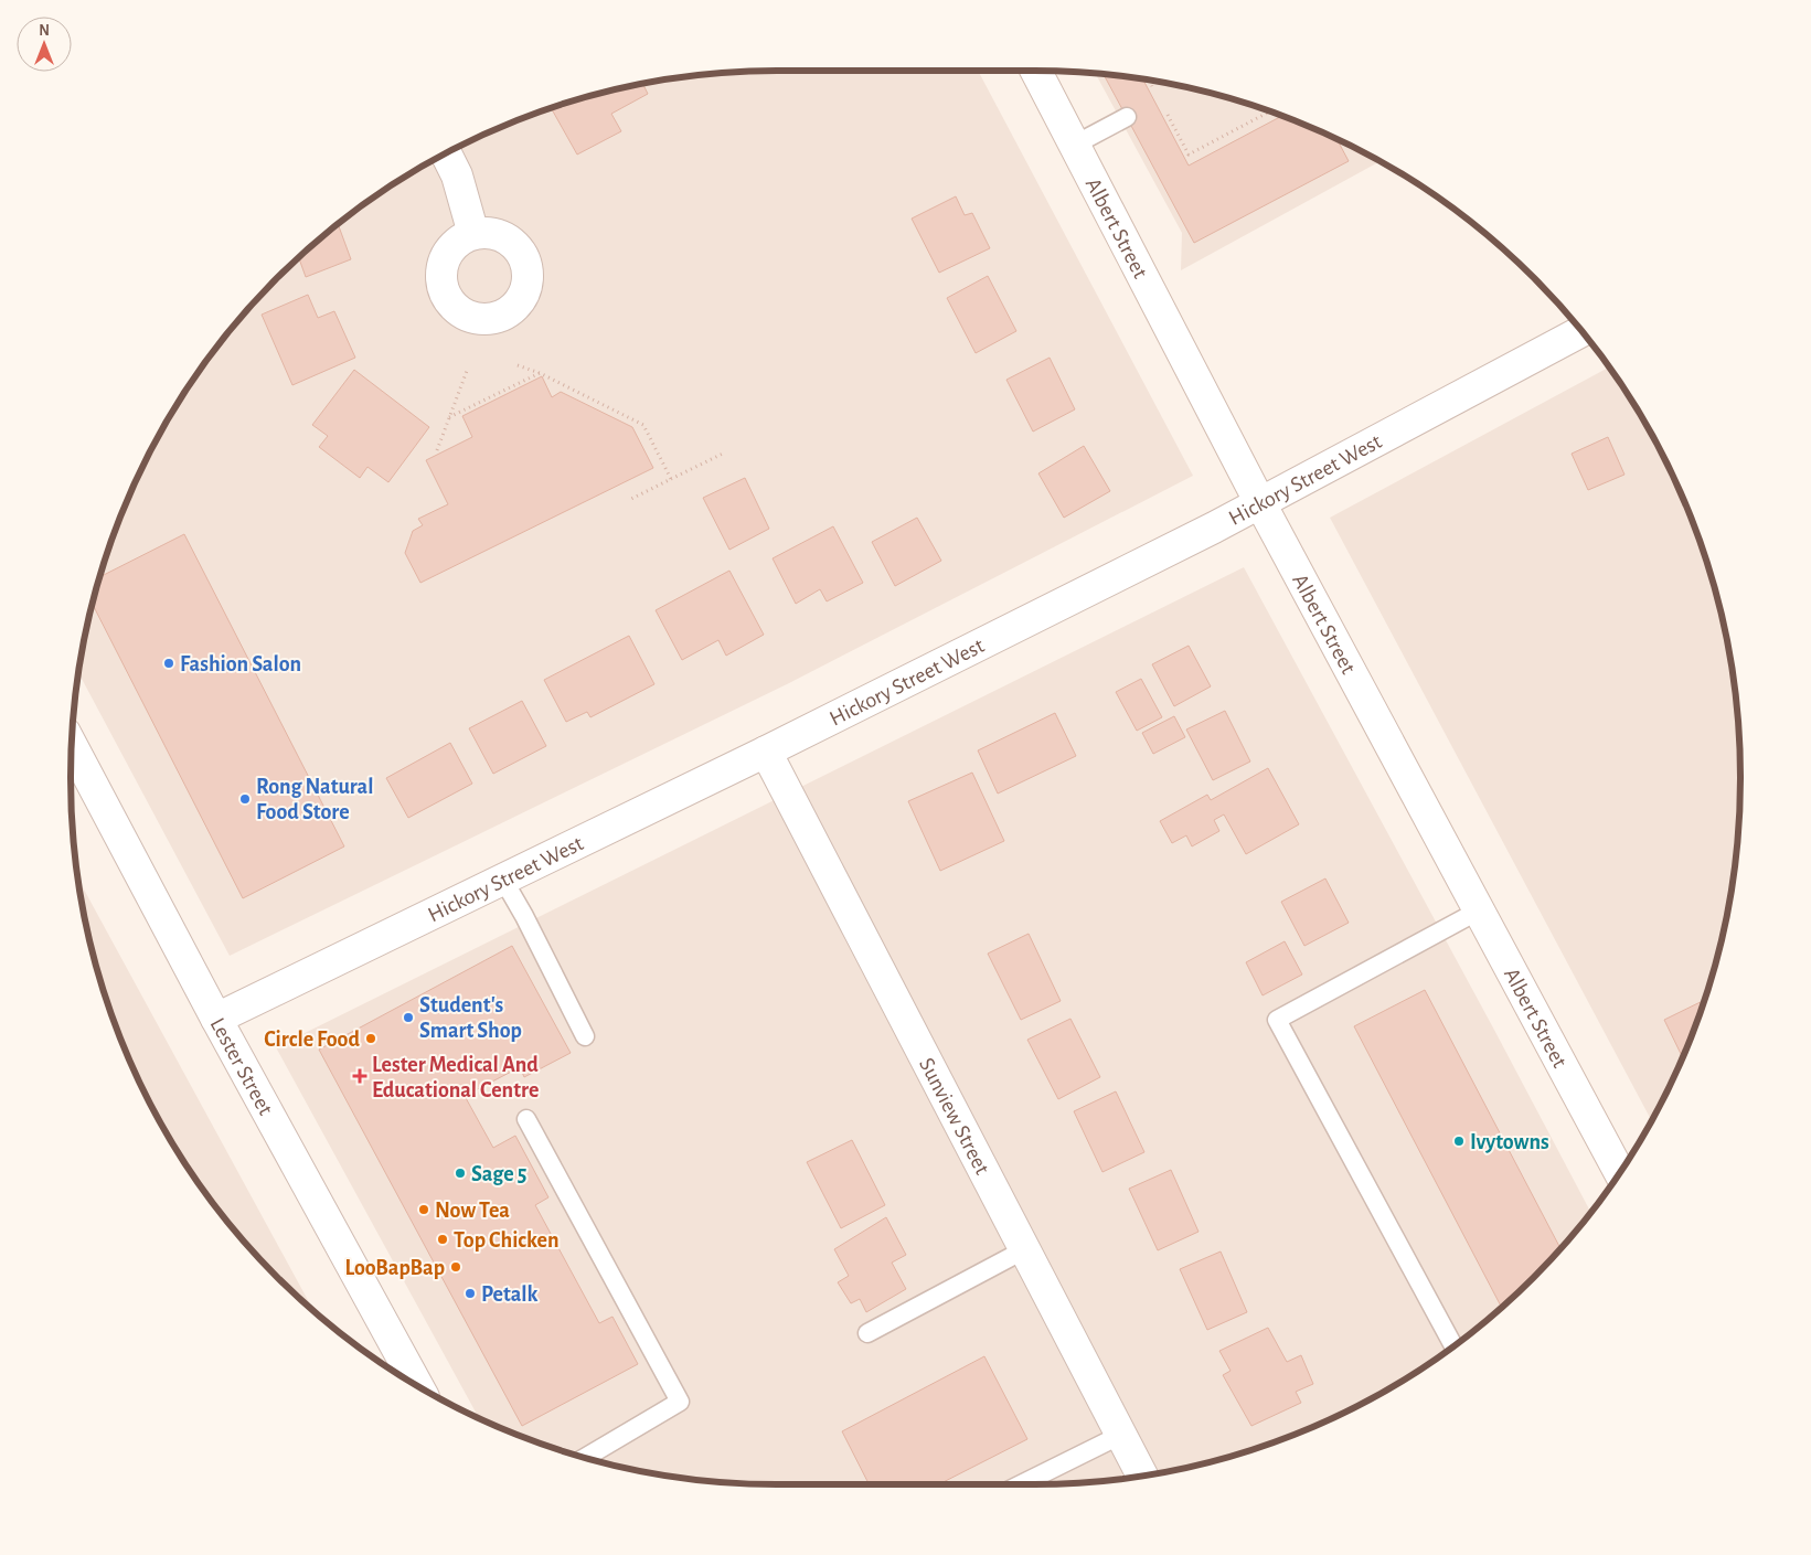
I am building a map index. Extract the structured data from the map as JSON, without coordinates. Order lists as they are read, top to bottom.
{
  "streets": {
    "street": [
      "Albert Street",
      "Hickory Street West",
      "Lester Street",
      "Sunview Street"
    ]
  },
  "crossings": [
    ["Albert Street", "Hickory Street West"],
    ["Hickory Street West", "Lester Street"],
    ["Hickory Street West", "Sunview Street"]
  ],
  "places": {
    "other": [
      "Fashion Salon",
      "Rong Natural Food Store",
      "Student's Smart Shop",
      "Circle Food",
      "Ivytowns",
      "Sage 5",
      "Now Tea",
      "Top Chicken",
      "LooBapBap",
      "Petalk"
    ],
    "health": ["Lester Medical And Educational Centre"]
  },
  "north": "top"
}
